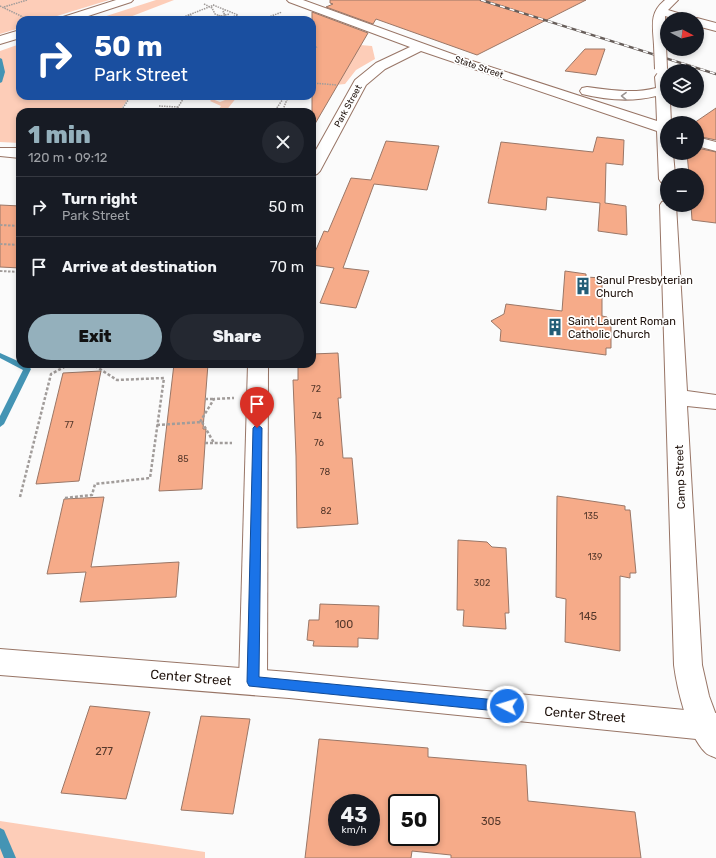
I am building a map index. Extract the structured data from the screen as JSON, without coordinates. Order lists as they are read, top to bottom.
{
  "streets": {
    "street": [
      "State Street",
      "Park Street",
      "Camp Street",
      "Center Street"
    ]
  },
  "crossings": [
    ["State Street", "Park Street"],
    ["Camp Street", "Center Street"]
  ],
  "places": {
    "building": ["Sanul Presbyterian Church", "Saint Laurent Roman Catholic Church"]
  },
  "house_numbers": [
    "72",
    "74",
    "77",
    "76",
    "85",
    "78",
    "82",
    "135",
    "139",
    "302",
    "145",
    "100",
    "277",
    "305"
  ],
  "north": "right",
  "page": {
    "map_buttons": ["+", "−"],
    "turn": ["50 m", "Park Street"],
    "heading": ["1 min", "120 m · 09:12"],
    "list": [
      {
        "name": "Turn right",
        "note": "Park Street",
        "value": "50 m"
      },
      {
        "name": "Arrive at destination",
        "value": "70 m"
      }
    ],
    "buttons": ["Exit", "Share"],
    "speed": "43 km/h",
    "limit": "50"
  }
}
